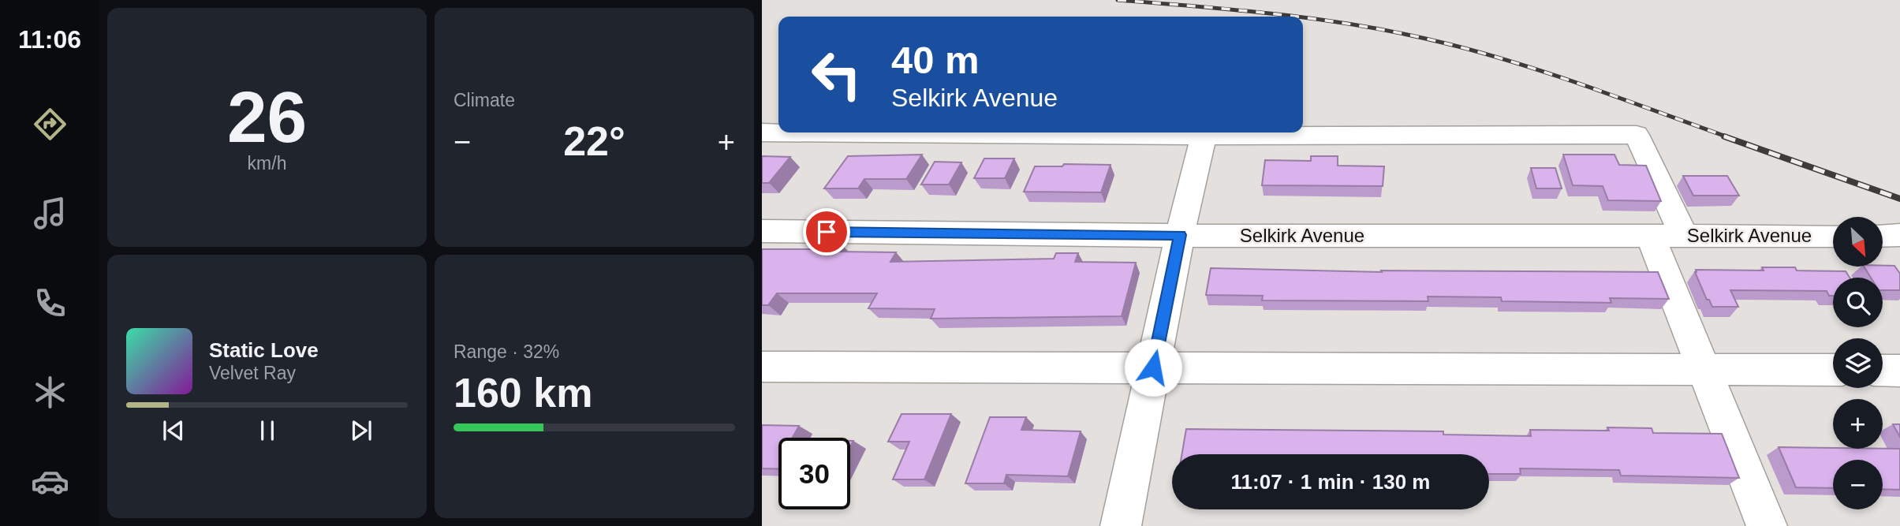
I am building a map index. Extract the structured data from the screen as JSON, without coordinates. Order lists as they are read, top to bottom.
{
  "streets": {
    "street": ["Selkirk Avenue"]
  },
  "north": "bottom right",
  "page": {
    "tabs": "11:06",
    "tile": [
      ["26", "km/h"],
      "Climate",
      ["Range · 32%", "160 km"]
    ],
    "turn": ["40 m", "Selkirk Avenue"],
    "heat": ["−", "22°", "+"],
    "map_buttons": ["+", "−"],
    "song": ["Static Love", "Velvet Ray"],
    "limit": "30",
    "trip": "11:07 · 1 min · 130 m"
  }
}
